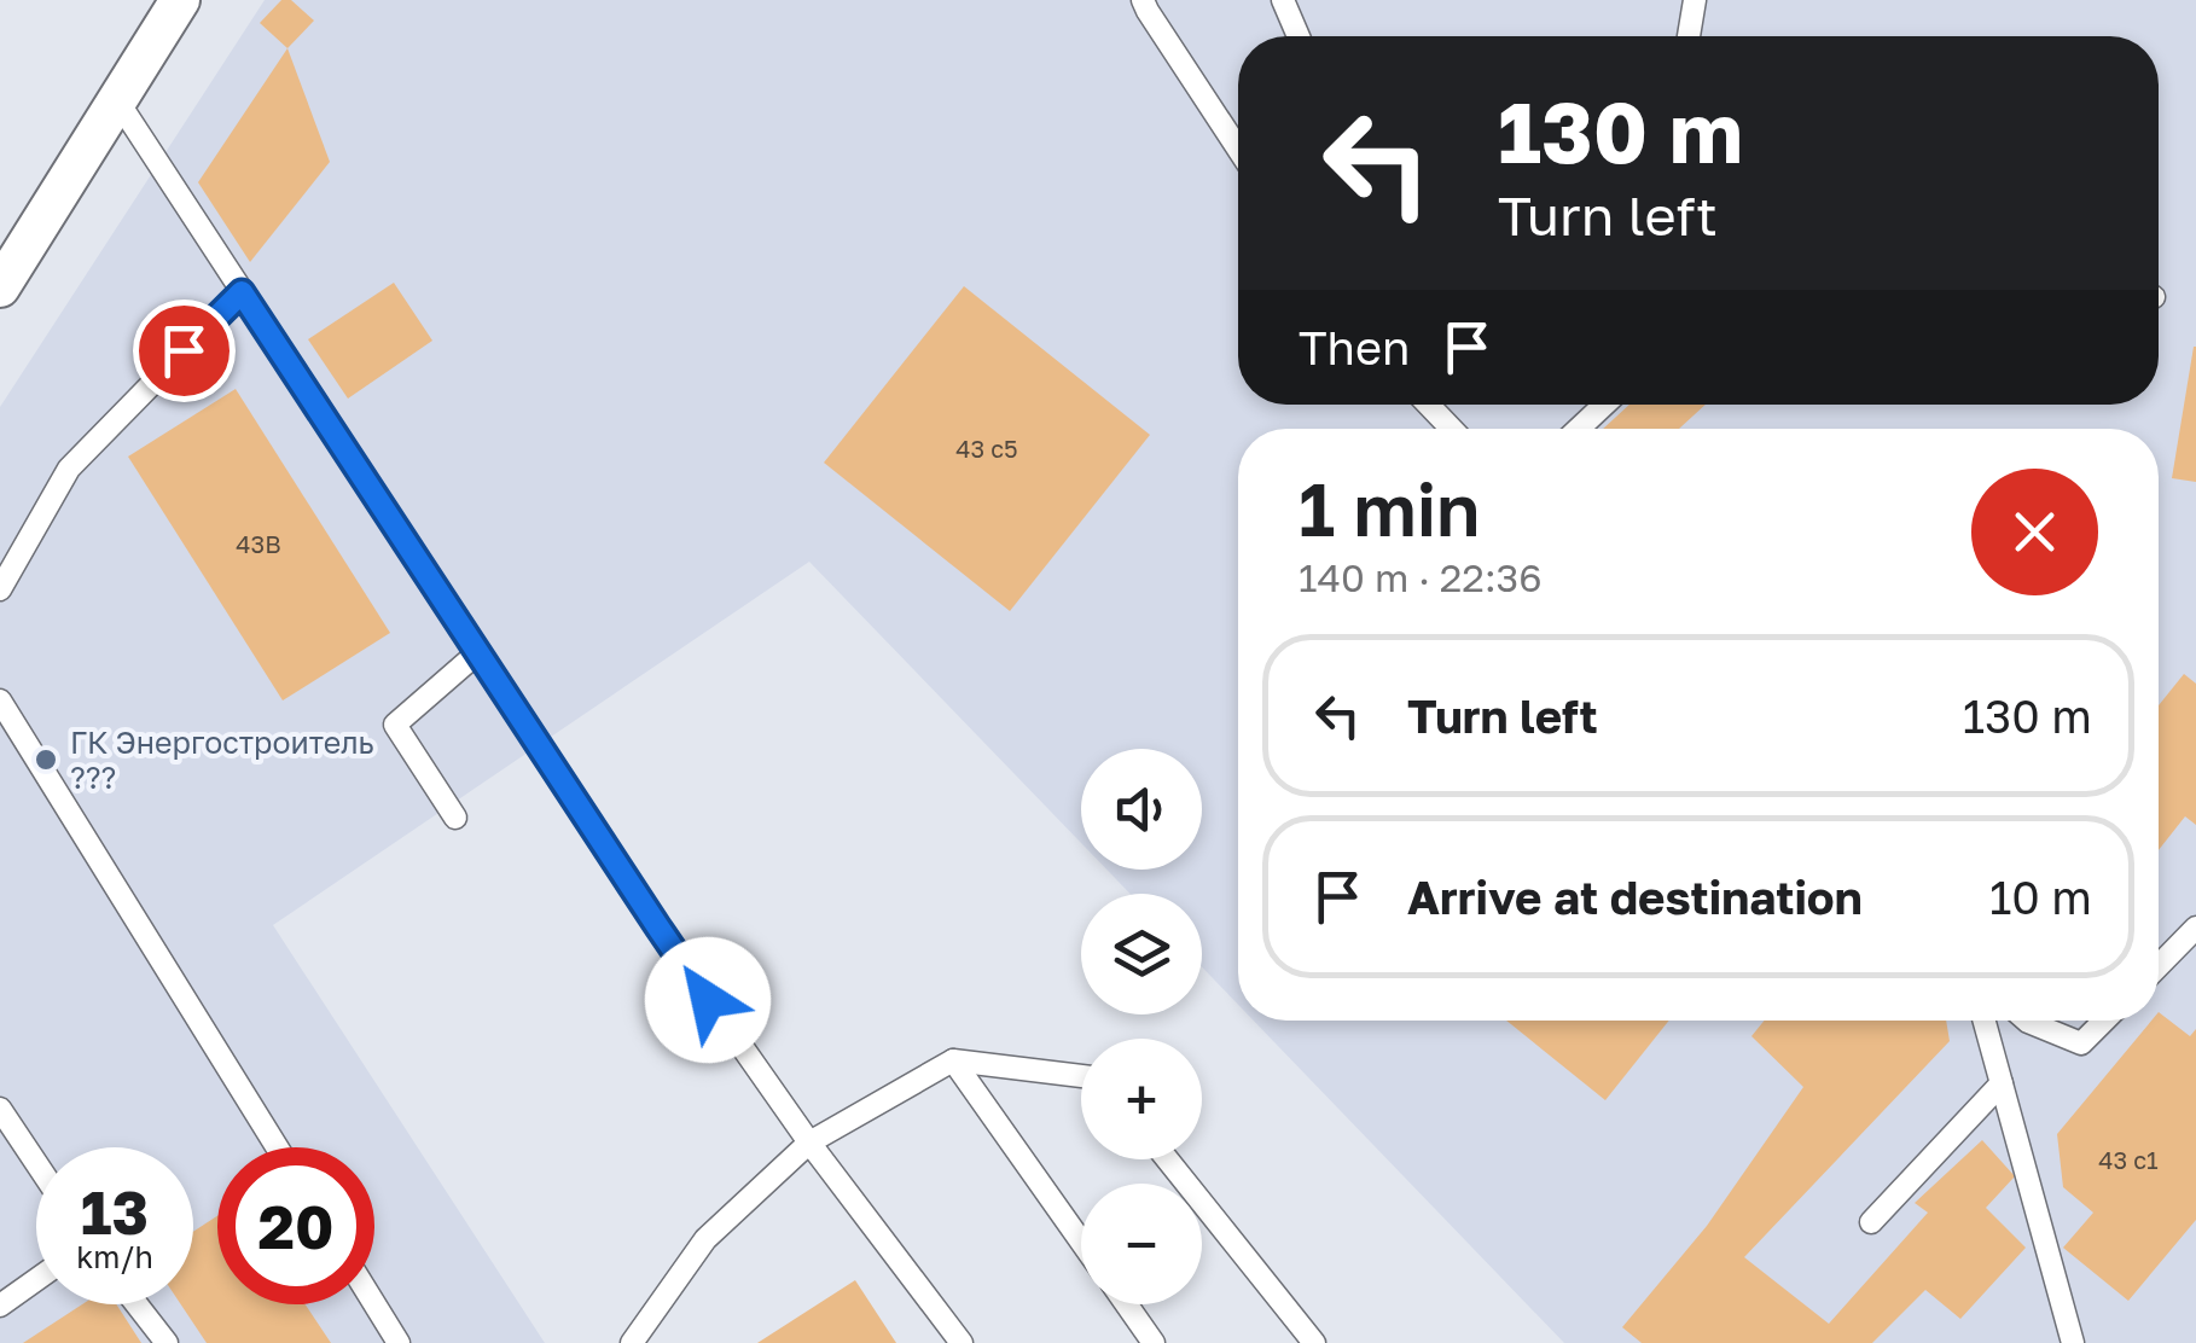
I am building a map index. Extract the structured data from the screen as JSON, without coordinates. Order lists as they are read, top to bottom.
{
  "places": ["ГК Энергостроитель ???"],
  "house_numbers": ["43 с5", "43В", "43 с1"],
  "page": {
    "turn": ["130 m", "Turn left"],
    "then": "Then",
    "heading": ["1 min", "140 m · 22:36"],
    "list": [
      {
        "name": "Turn left",
        "value": "130 m"
      },
      {
        "name": "Arrive at destination",
        "value": "10 m"
      }
    ],
    "map_buttons": ["+", "−"],
    "speed": "13 km/h",
    "limit": "20"
  }
}
